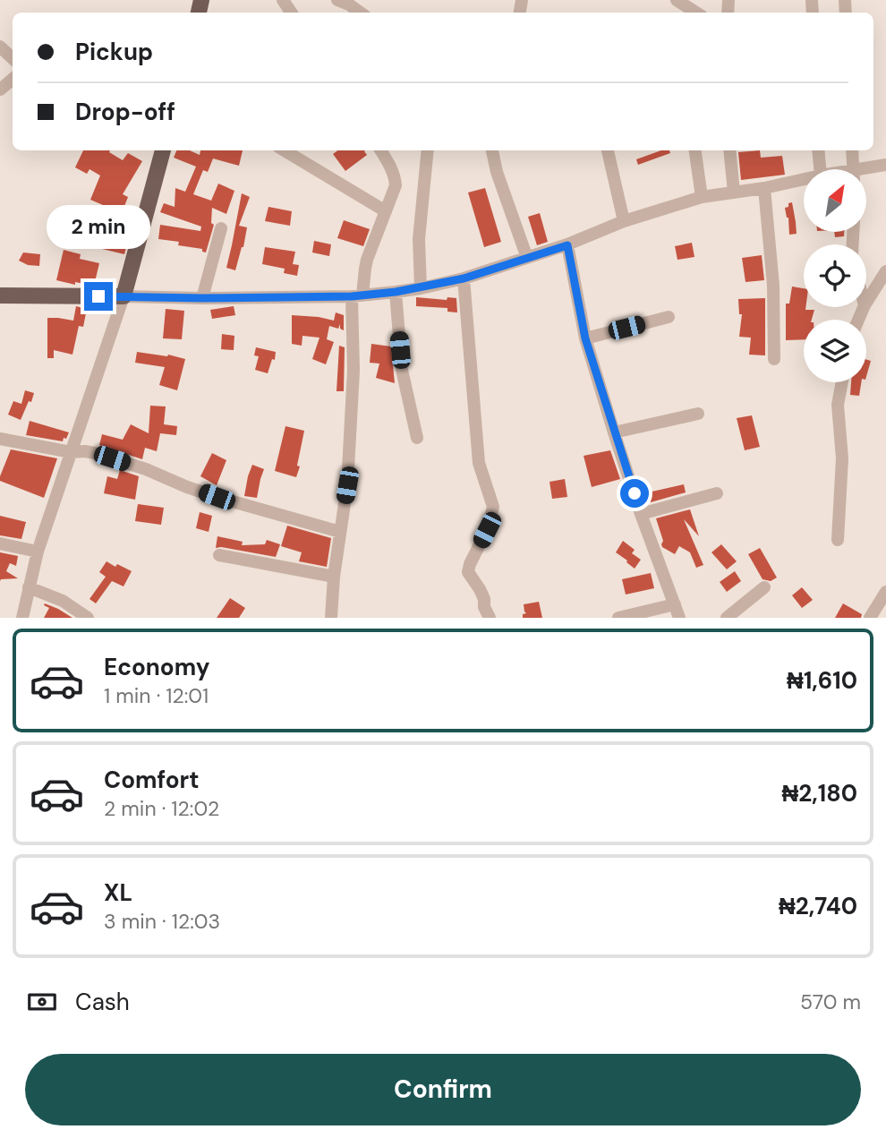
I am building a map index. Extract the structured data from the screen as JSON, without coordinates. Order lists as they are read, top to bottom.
{
  "north": "top right",
  "page": {
    "banner": ["Pickup", "Drop-off"],
    "bubble": "2 min",
    "list": [
      {
        "name": "Economy",
        "note": "1 min · 12:01",
        "value": "₦1,610"
      },
      {
        "name": "Comfort",
        "note": "2 min · 12:02",
        "value": "₦2,180"
      },
      {
        "name": "XL",
        "note": "3 min · 12:03",
        "value": "₦2,740"
      }
    ],
    "pay": ["Cash", "570 m"],
    "buttons": "Confirm"
  }
}
